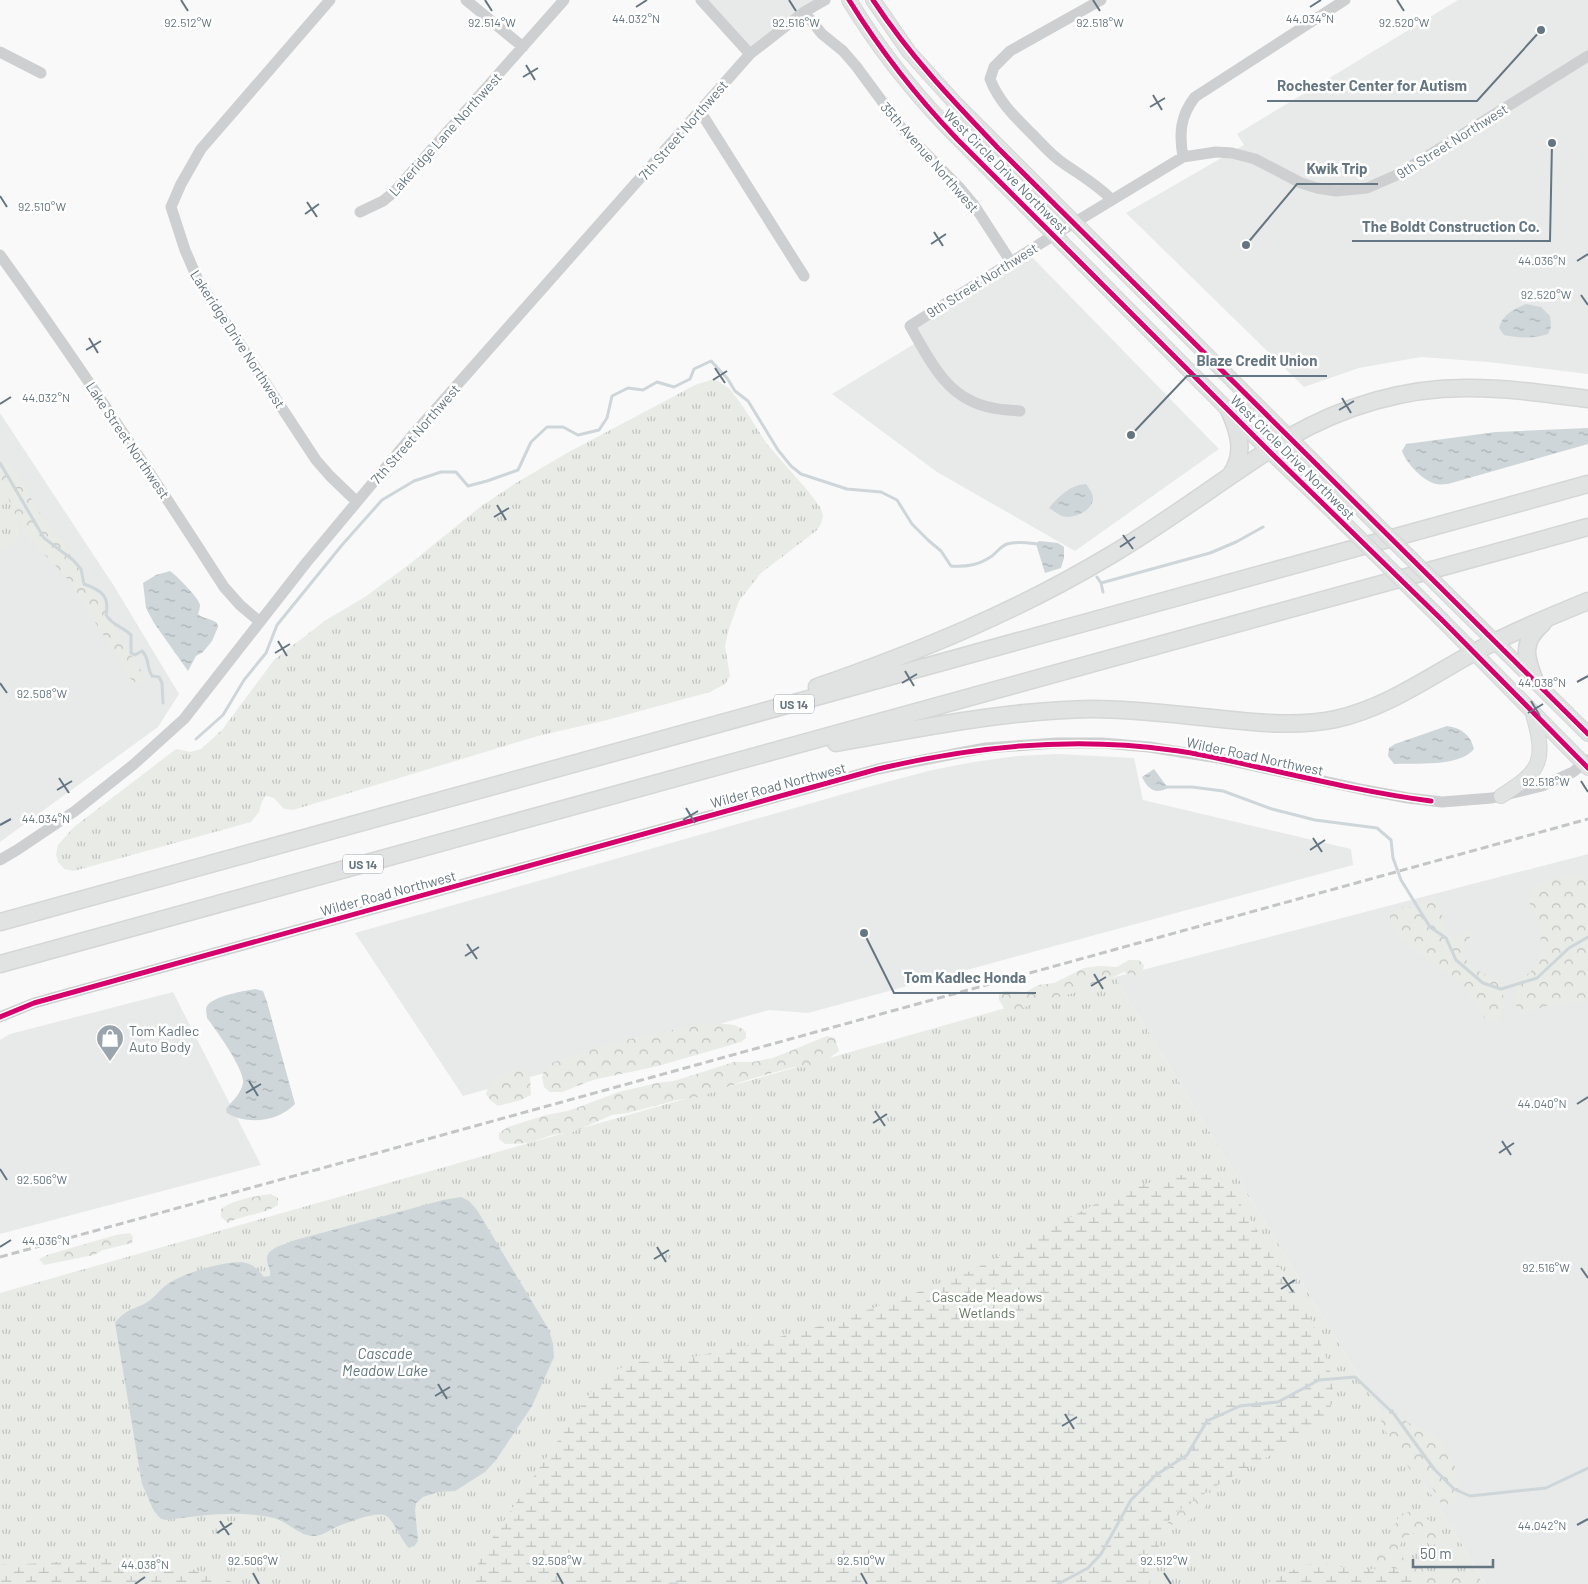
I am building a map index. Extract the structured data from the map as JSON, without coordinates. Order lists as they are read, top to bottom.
{
  "streets": {
    "highway": ["US 14"],
    "main road": ["West Circle Drive Northwest"],
    "street": [
      "7th Street Northwest",
      "Lakeridge Lane Northwest",
      "9th Street Northwest",
      "35th Avenue Northwest",
      "Lakeridge Drive Northwest",
      "Lake Street Northwest",
      "Wilder Road Northwest"
    ]
  },
  "crossings": [
    ["7th Street Northwest", "35th Avenue Northwest"],
    ["7th Street Northwest", "Lakeridge Drive Northwest"],
    ["7th Street Northwest", "Lake Street Northwest"],
    ["9th Street Northwest", "35th Avenue Northwest"],
    ["9th Street Northwest", "West Circle Drive Northwest"],
    ["West Circle Drive Northwest", "Wilder Road Northwest"]
  ],
  "water": ["Cascade Meadow Lake"],
  "parks": ["Cascade Meadows Wetlands"],
  "places": {
    "other": [
      "Rochester Center for Autism",
      "The Boldt Construction Co.",
      "Kwik Trip",
      "Blaze Credit Union",
      "Tom Kadlec Honda"
    ],
    "shop": ["Tom Kadlec Auto Body"]
  },
  "scale_bar": "50 m",
  "coordinates": [
    "44.032°N",
    "44.034°N",
    "92.512°W",
    "92.514°W",
    "92.516°W",
    "92.518°W",
    "92.520°W",
    "92.510°W",
    "44.036°N",
    "44.038°N",
    "92.508°W",
    "44.040°N",
    "92.506°W",
    "44.042°N"
  ]
}
